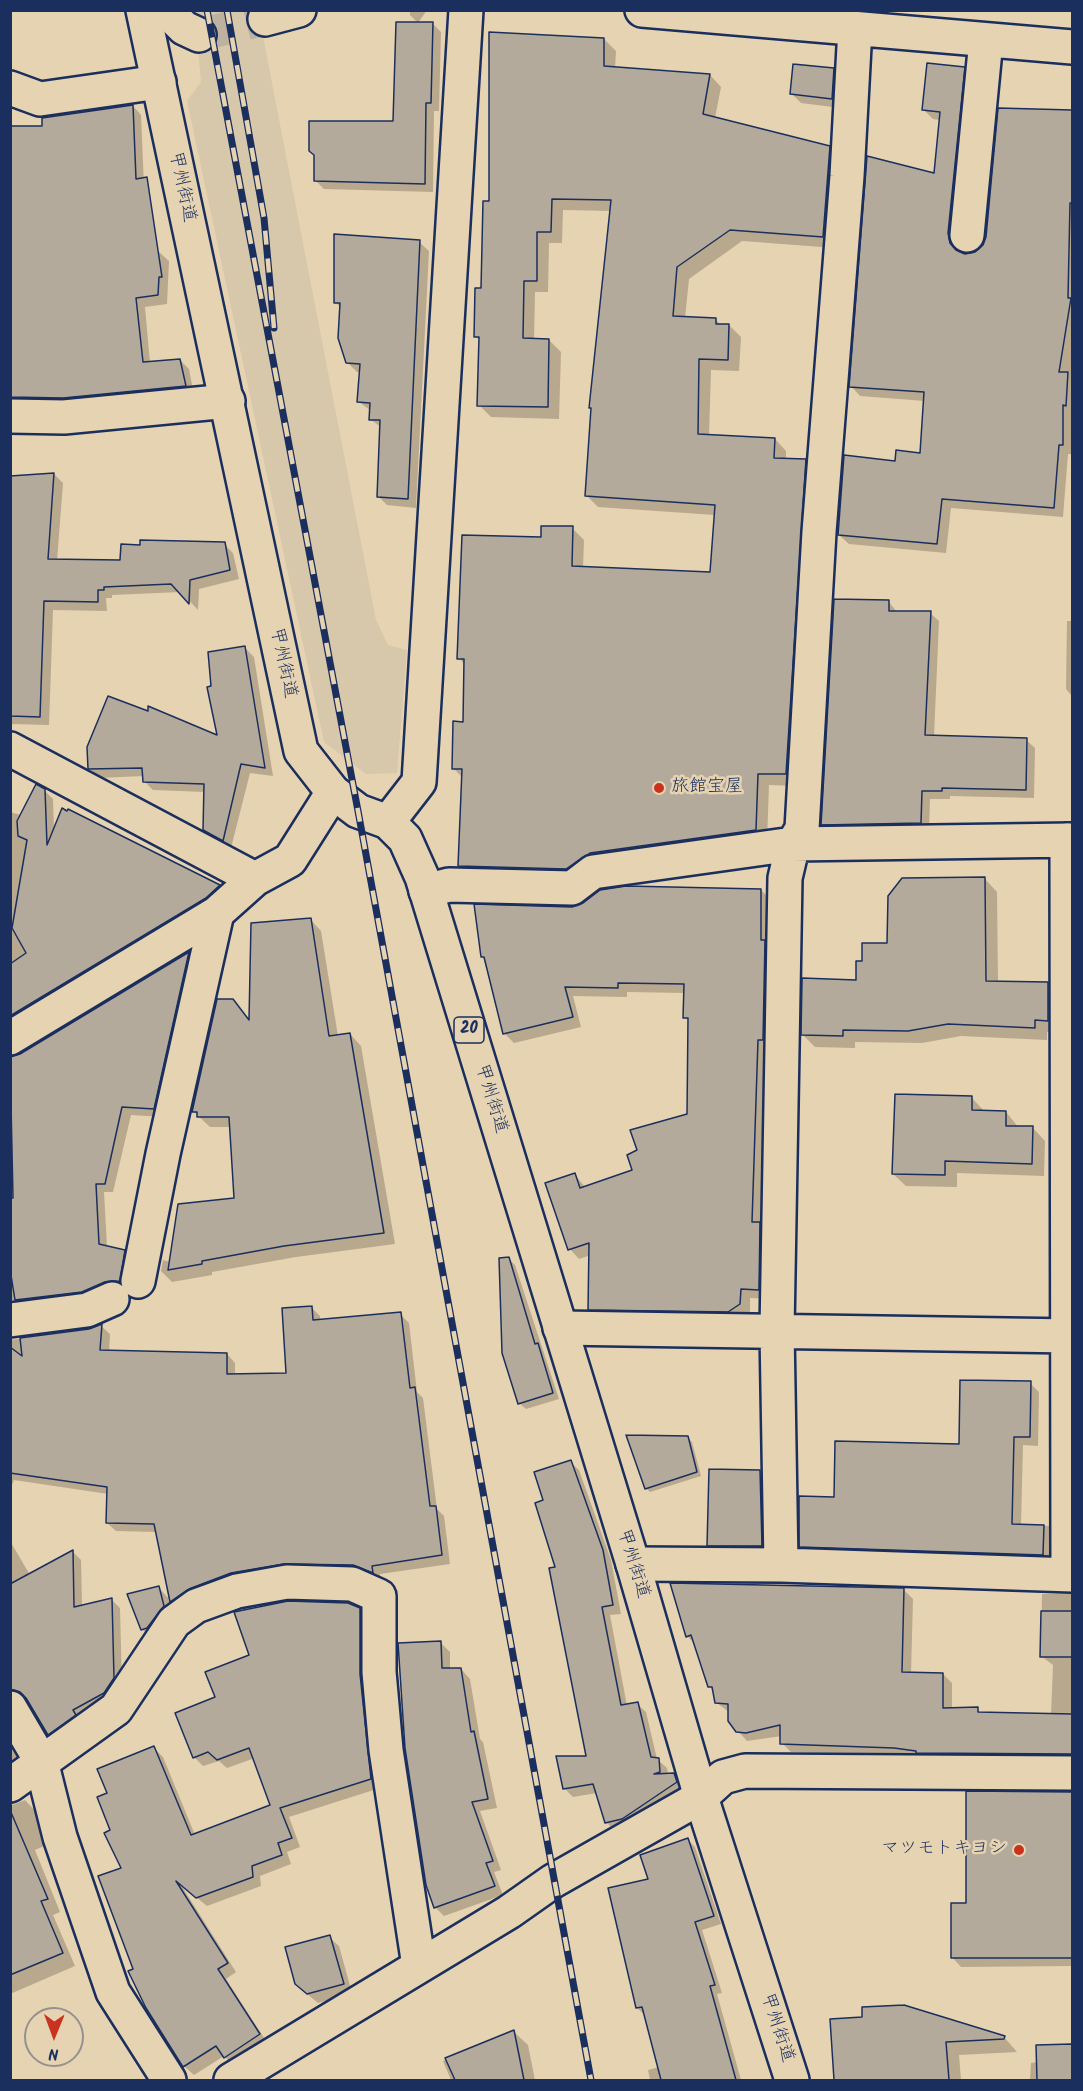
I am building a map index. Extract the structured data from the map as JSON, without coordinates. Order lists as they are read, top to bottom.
{
  "streets": {
    "main road": ["甲州街道", "20"]
  },
  "places": ["旅館宝屋", "マツモトキヨシ"],
  "north": "bottom"
}
